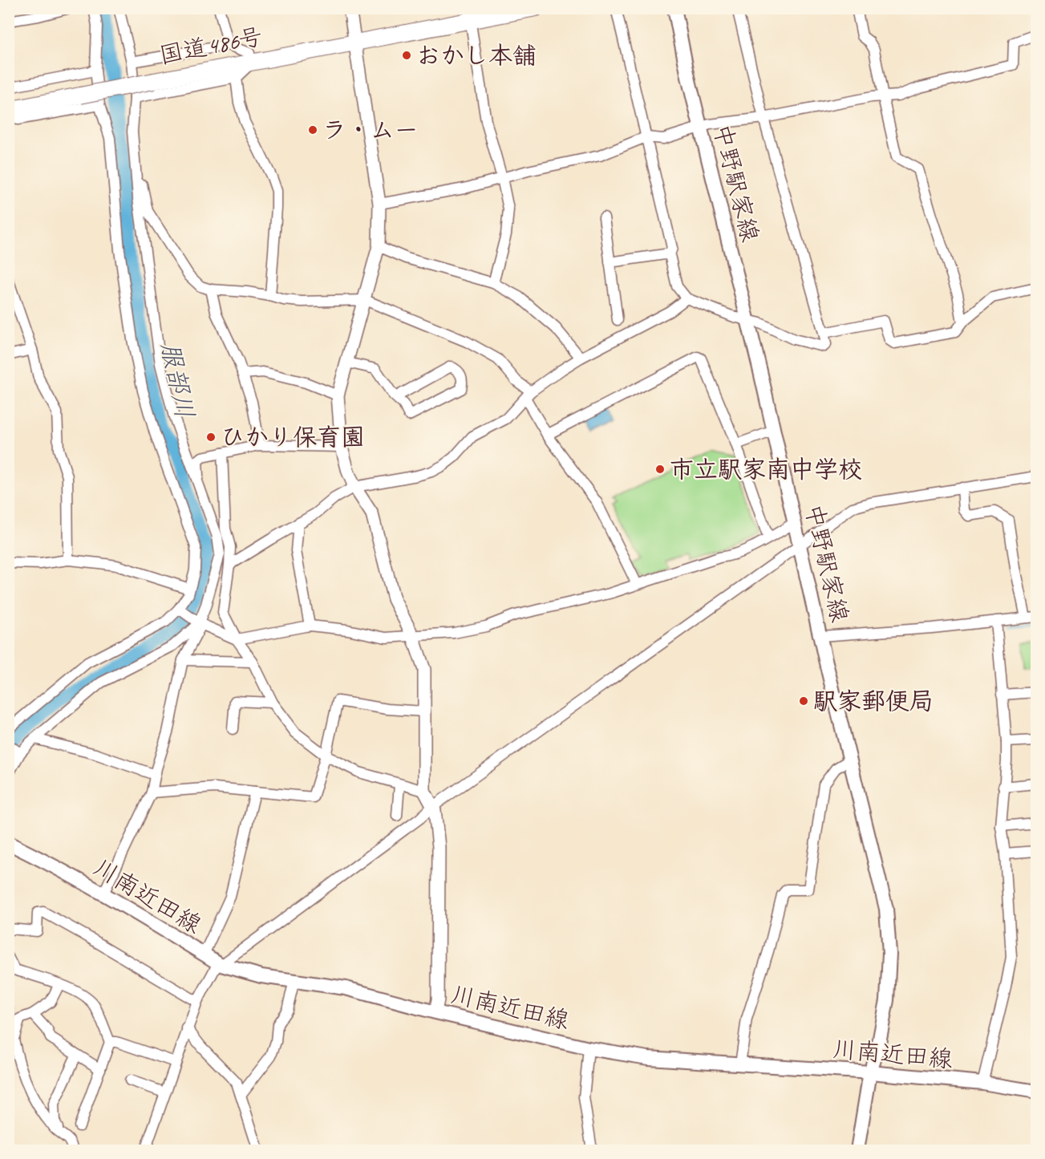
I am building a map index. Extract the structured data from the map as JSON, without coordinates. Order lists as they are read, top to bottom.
{
  "streets": {
    "highway": ["国道486号"],
    "main road": ["中野駅家線", "川南近田線"]
  },
  "crossings": [
    ["中野駅家線", "川南近田線"]
  ],
  "water": ["服部川"],
  "places": [
    "おかし本舗",
    "ラ・ムー",
    "ひかり保育園",
    "市立駅家南中学校",
    "駅家郵便局"
  ]
}
